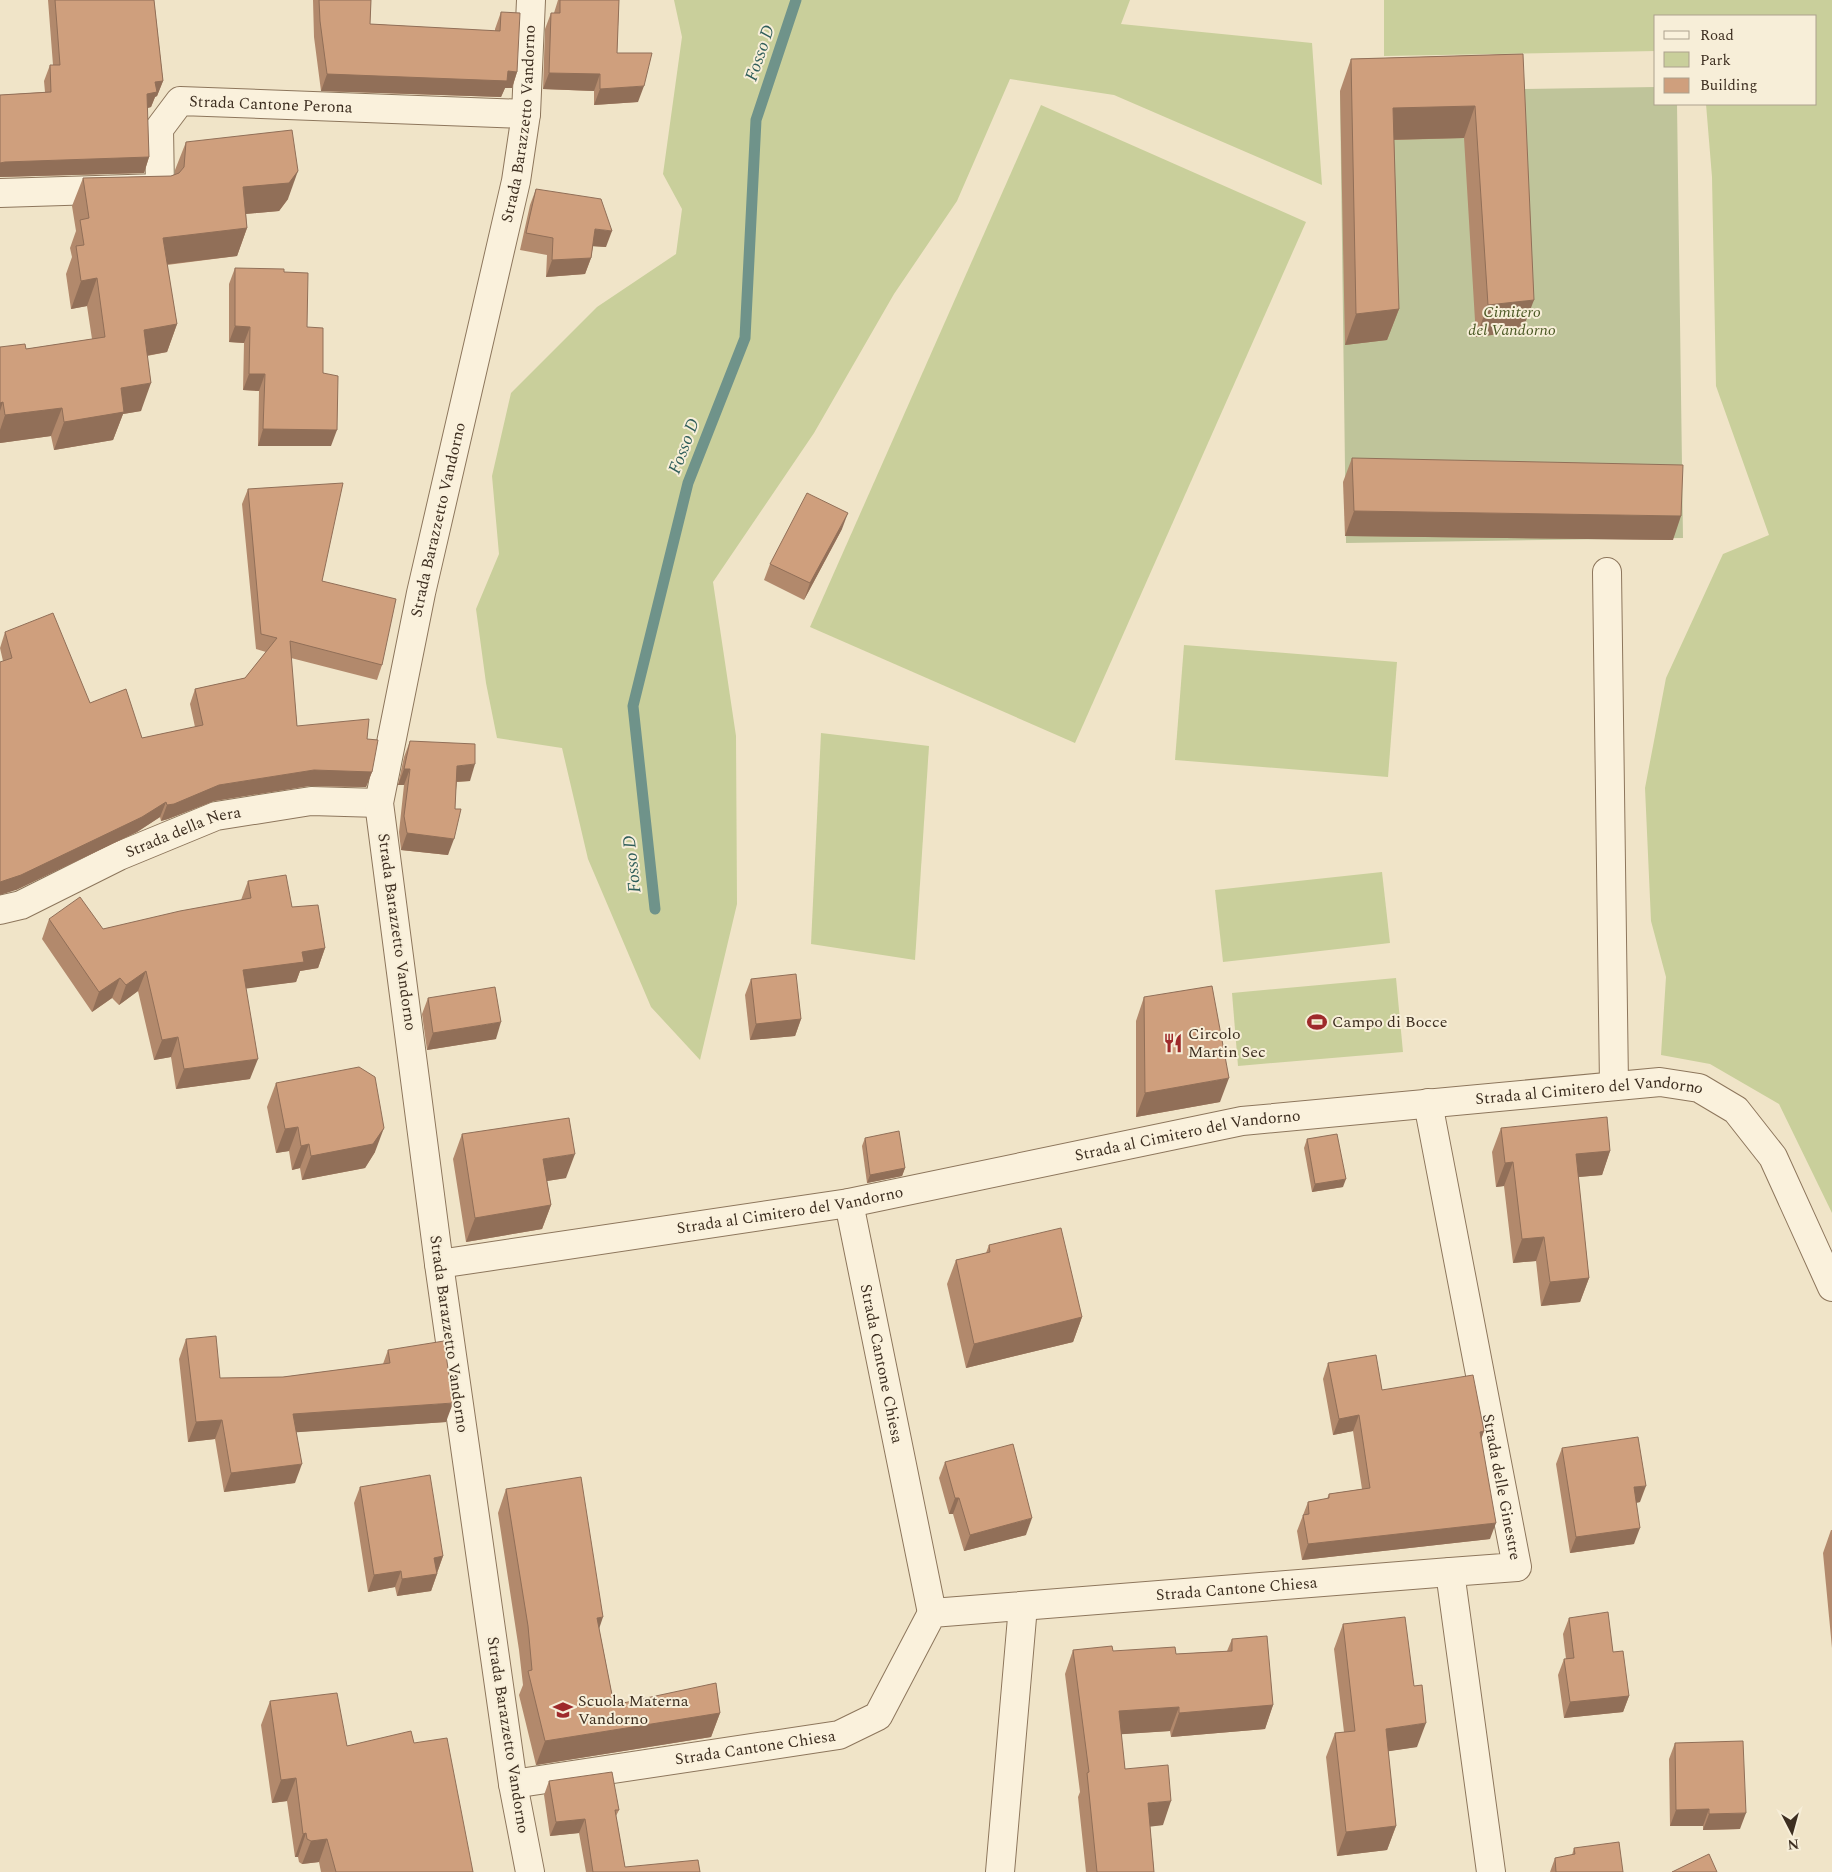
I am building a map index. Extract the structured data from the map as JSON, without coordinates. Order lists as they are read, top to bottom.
{
  "streets": {
    "street": [
      "Strada Cantone Perona",
      "Strada Barazzetto Vandorno",
      "Strada della Nera",
      "Strada al Cimitero del Vandorno",
      "Strada Cantone Chiesa",
      "Strada delle Ginestre"
    ]
  },
  "crossings": [
    ["Strada Cantone Perona", "Strada Barazzetto Vandorno"],
    ["Strada Barazzetto Vandorno", "Strada della Nera"],
    ["Strada Barazzetto Vandorno", "Strada al Cimitero del Vandorno"],
    ["Strada Barazzetto Vandorno", "Strada Cantone Chiesa"],
    ["Strada al Cimitero del Vandorno", "Strada Cantone Chiesa"],
    ["Strada al Cimitero del Vandorno", "Strada delle Ginestre"],
    ["Strada Cantone Chiesa", "Strada delle Ginestre"]
  ],
  "water": ["Fosso D"],
  "parks": ["Cimitero del Vandorno"],
  "places": {
    "sports": ["Campo di Bocce"],
    "restaurant": ["Circolo Martin Sec"],
    "school or university": ["Scuola Materna Vandorno"]
  },
  "legend": ["Road", "Park", "Building"],
  "north": "bottom"
}
